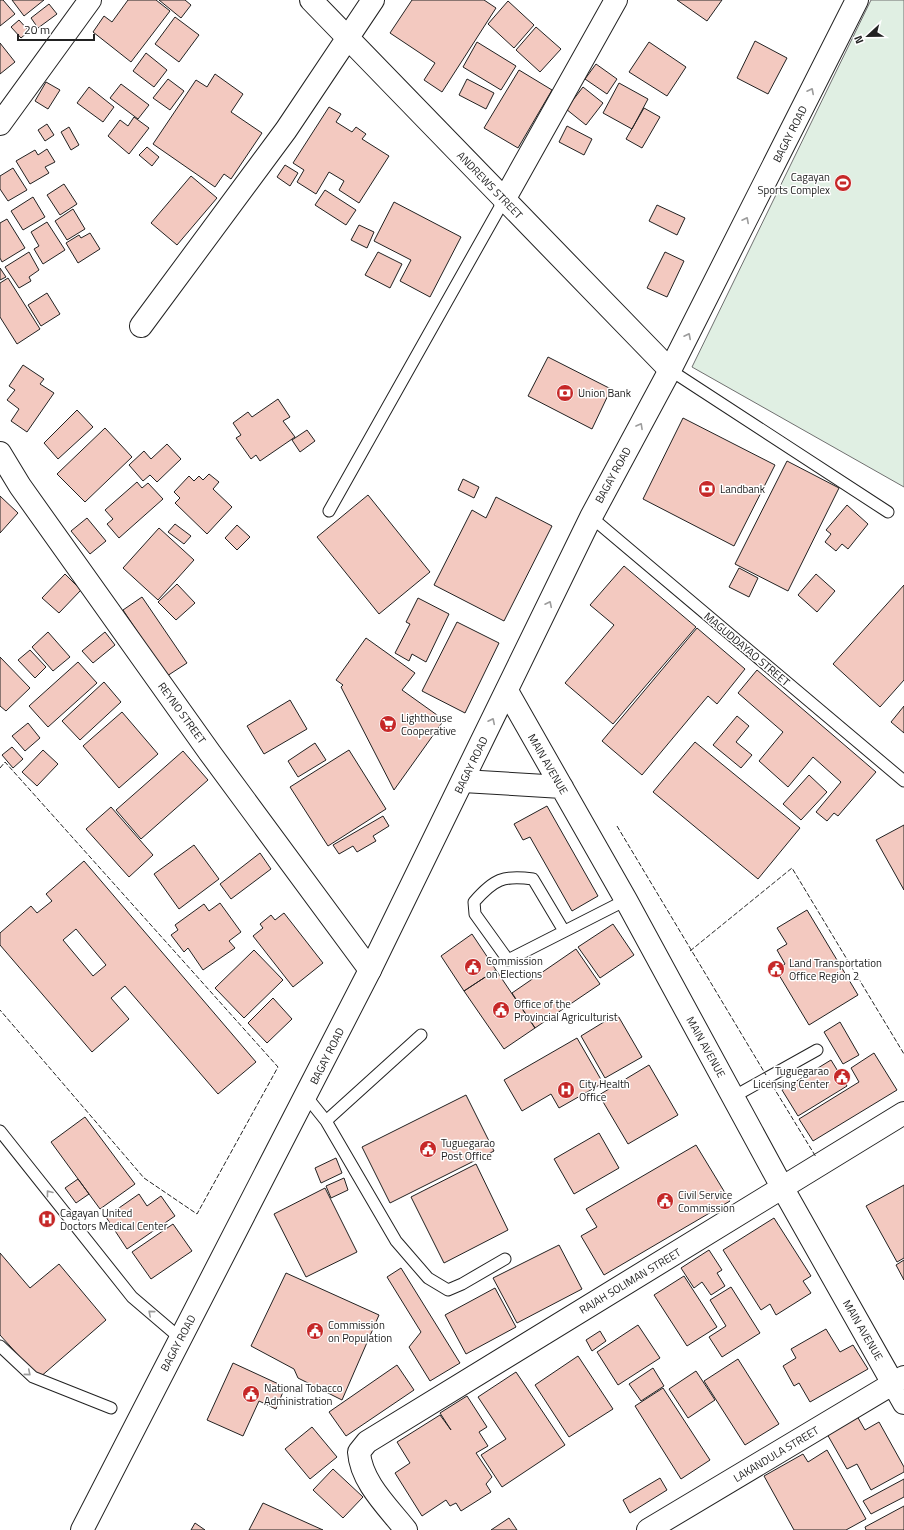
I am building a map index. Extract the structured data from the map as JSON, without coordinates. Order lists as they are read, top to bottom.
{
  "streets": {
    "street": [
      "BAGAY ROAD",
      "ANDREWS STREET",
      "REYNO STREET",
      "MAIN AVENUE",
      "RAJAH SOLIMAN STREET",
      "LAKANDULA STREET"
    ],
    "lane": ["MAGUDDAYAO STREET"]
  },
  "crossings": [
    ["BAGAY ROAD", "ANDREWS STREET"],
    ["BAGAY ROAD", "MAGUDDAYAO STREET"],
    ["BAGAY ROAD", "REYNO STREET"],
    ["BAGAY ROAD", "MAIN AVENUE"],
    ["MAIN AVENUE", "RAJAH SOLIMAN STREET"],
    ["MAIN AVENUE", "LAKANDULA STREET"]
  ],
  "one_way": ["BAGAY ROAD"],
  "places": {
    "sports": ["Cagayan Sports Complex"],
    "bank": ["Union Bank", "Landbank"],
    "supermarket": ["Lighthouse Cooperative"],
    "public building": [
      "Commission on Elections",
      "Land Transportation Office Region 2",
      "Office of the Provincial Agriculturist",
      "Tuguegarao Licensing Center",
      "Tuguegarao Post Office",
      "Civil Service Commission",
      "Commission on Population",
      "National Tobacco Administration"
    ],
    "hospital": ["City Health Office", "Cagayan United Doctors Medical Center"]
  },
  "scale_bar": "20 m",
  "north": "left"
}
